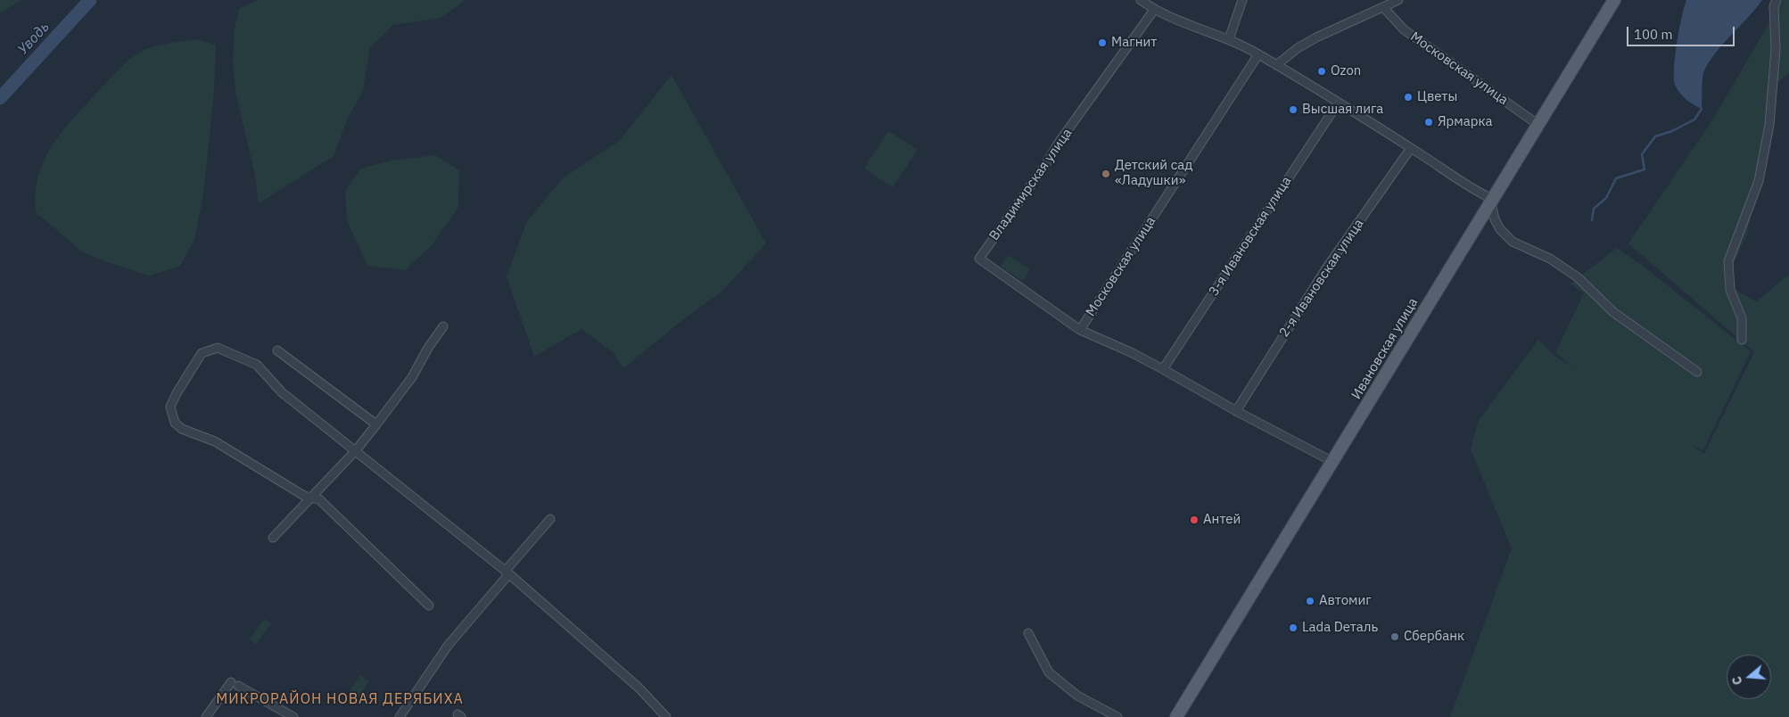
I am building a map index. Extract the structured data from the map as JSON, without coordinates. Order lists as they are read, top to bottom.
{
  "streets": {
    "main road": ["Ивановская улица"],
    "street": [
      "Московская улица",
      "Владимирская улица",
      "3-я Ивановская улица",
      "2-я Ивановская улица"
    ]
  },
  "crossings": [
    ["Московская улица", "Владимирская улица"],
    ["Московская улица", "3-я Ивановская улица"],
    ["Московская улица", "2-я Ивановская улица"],
    ["Московская улица", "Ивановская улица"]
  ],
  "districts": ["МИКРОРАЙОН НОВАЯ ДЕРЯБИХА"],
  "water": ["Уводь"],
  "places": [
    "Магнит",
    "Ozon",
    "Цветы",
    "Высшая лига",
    "Ярмарка",
    "Детский сад «Ладушки»",
    "Антей",
    "Автомиг",
    "Lada Dеталь",
    "Сбербанк"
  ],
  "scale_bar": "100 m",
  "north": "left"
}
